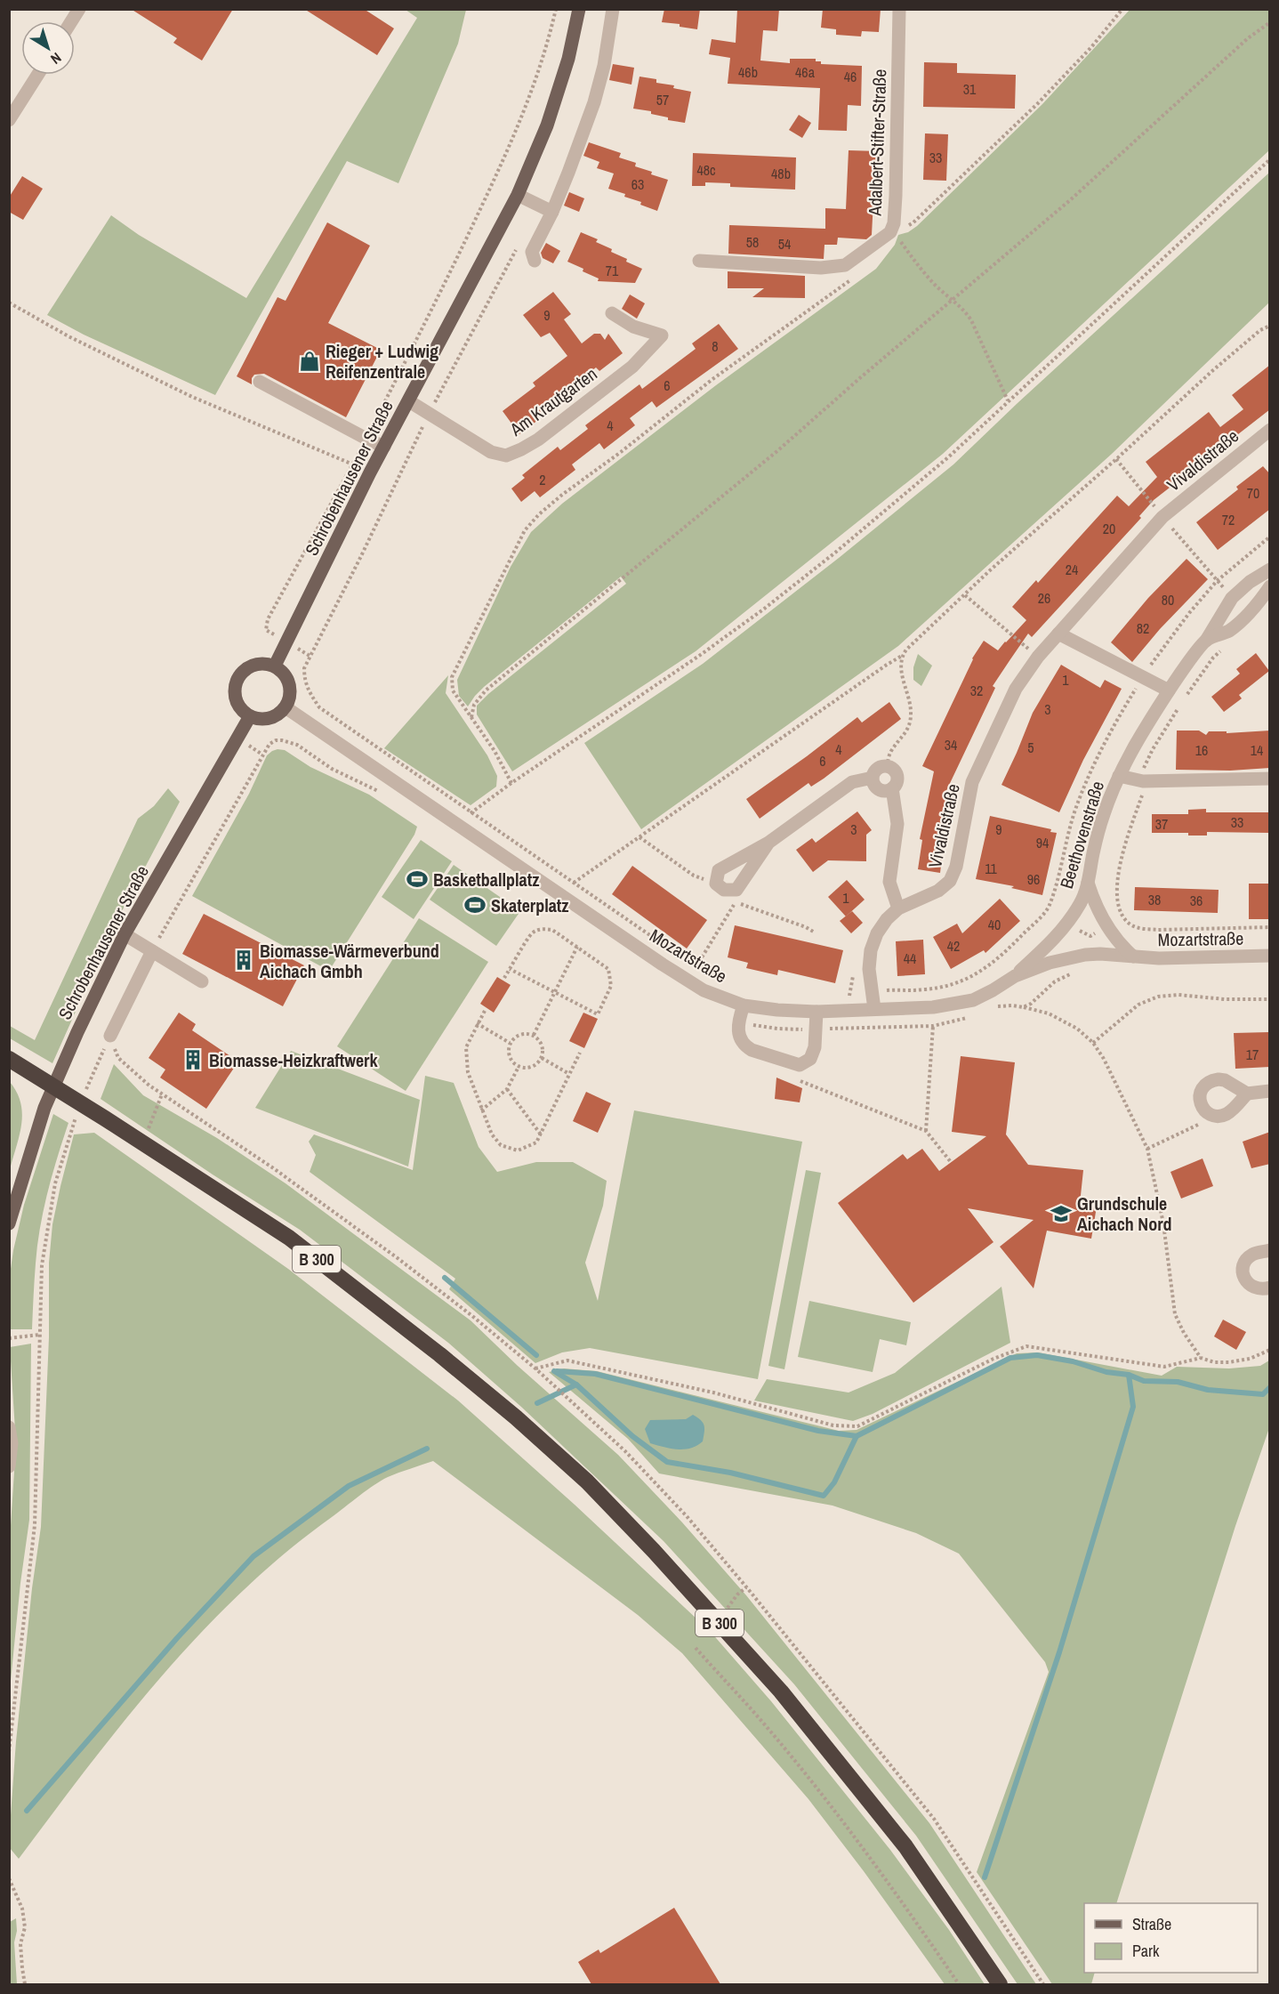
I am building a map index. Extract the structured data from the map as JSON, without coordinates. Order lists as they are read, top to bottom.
{
  "streets": {
    "highway": ["B 300"],
    "main road": ["Schrobenhausener Straße"],
    "street": [
      "Adalbert-Stifter-Straße",
      "Am Krautgarten",
      "Vivaldistraße",
      "Beethovenstraße",
      "Mozartstraße"
    ]
  },
  "crossings": [
    ["Am Krautgarten", "Schrobenhausener Straße"],
    ["Vivaldistraße", "Mozartstraße"],
    ["Schrobenhausener Straße", "Mozartstraße"],
    ["Beethovenstraße", "Mozartstraße"]
  ],
  "places": {
    "shop": ["Rieger + Ludwig Reifenzentrale"],
    "sports": ["Basketballplatz", "Skaterplatz"],
    "building": ["Biomasse-Wärmeverbund Aichach Gmbh", "Biomasse-Heizkraftwerk"],
    "school or university": ["Grundschule Aichach Nord"]
  },
  "house_numbers": [
    "46b",
    "46a",
    "46",
    "31",
    "57",
    "33",
    "48c",
    "48b",
    "63",
    "58",
    "54",
    "71",
    "9",
    "8",
    "6",
    "4",
    "2",
    "70",
    "72",
    "20",
    "24",
    "26",
    "80",
    "82",
    "1",
    "32",
    "3",
    "34",
    "5",
    "4",
    "16",
    "14",
    "6",
    "33",
    "37",
    "3",
    "9",
    "94",
    "11",
    "96",
    "1",
    "38",
    "36",
    "40",
    "42",
    "44",
    "17"
  ],
  "legend": ["Straße", "Park"],
  "north": "bottom right"
}
